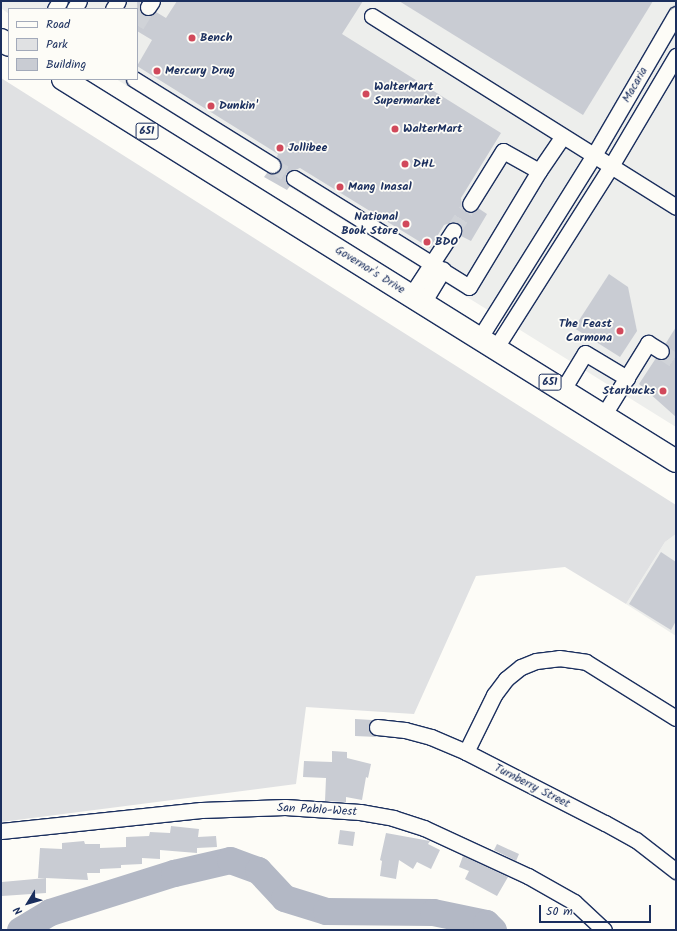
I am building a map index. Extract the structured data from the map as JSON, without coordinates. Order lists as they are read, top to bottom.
{
  "streets": {
    "highway": ["651", "Governor's Drive"],
    "street": ["Macaria", "Turnberry Street", "San Pablo-West"]
  },
  "crossings": [
    ["Macaria", "Governor's Drive"]
  ],
  "places": [
    "Bench",
    "Mercury Drug",
    "WalterMart Supermarket",
    "Dunkin'",
    "WalterMart",
    "Jollibee",
    "DHL",
    "Mang Inasal",
    "National Book Store",
    "BDO",
    "The Feast Carmona",
    "Starbucks"
  ],
  "legend": ["Road", "Park", "Building"],
  "scale_bar": "50 m",
  "north": "bottom left"
}
